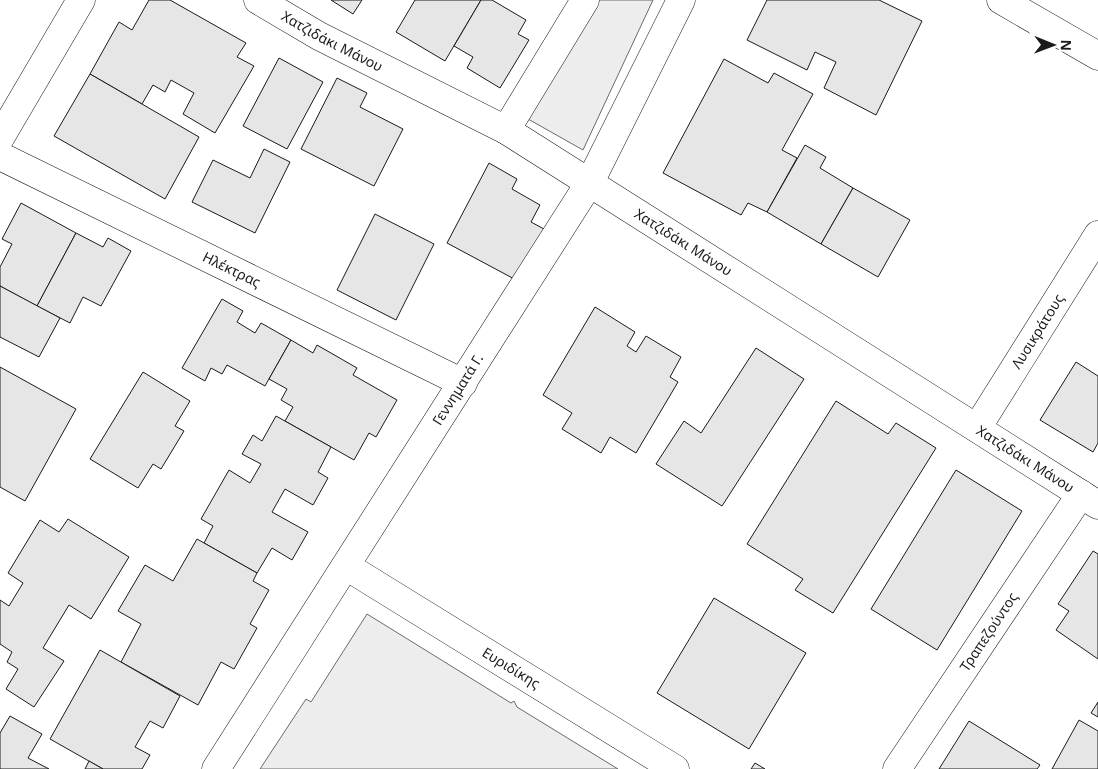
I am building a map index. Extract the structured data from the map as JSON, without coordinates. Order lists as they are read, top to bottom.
{
  "streets": {
    "street": [
      "Χατζιδάκι Μάνου",
      "Ηλέκτρας",
      "Λυσικράτους",
      "Γεννηματά Γ.",
      "Τραπεζούντος",
      "Ευριδίκης"
    ]
  },
  "crossings": [
    ["Χατζιδάκι Μάνου", "Λυσικράτους"],
    ["Χατζιδάκι Μάνου", "Γεννηματά Γ."],
    ["Χατζιδάκι Μάνου", "Τραπεζούντος"],
    ["Ηλέκτρας", "Γεννηματά Γ."],
    ["Γεννηματά Γ.", "Ευριδίκης"]
  ],
  "north": "right"
}
